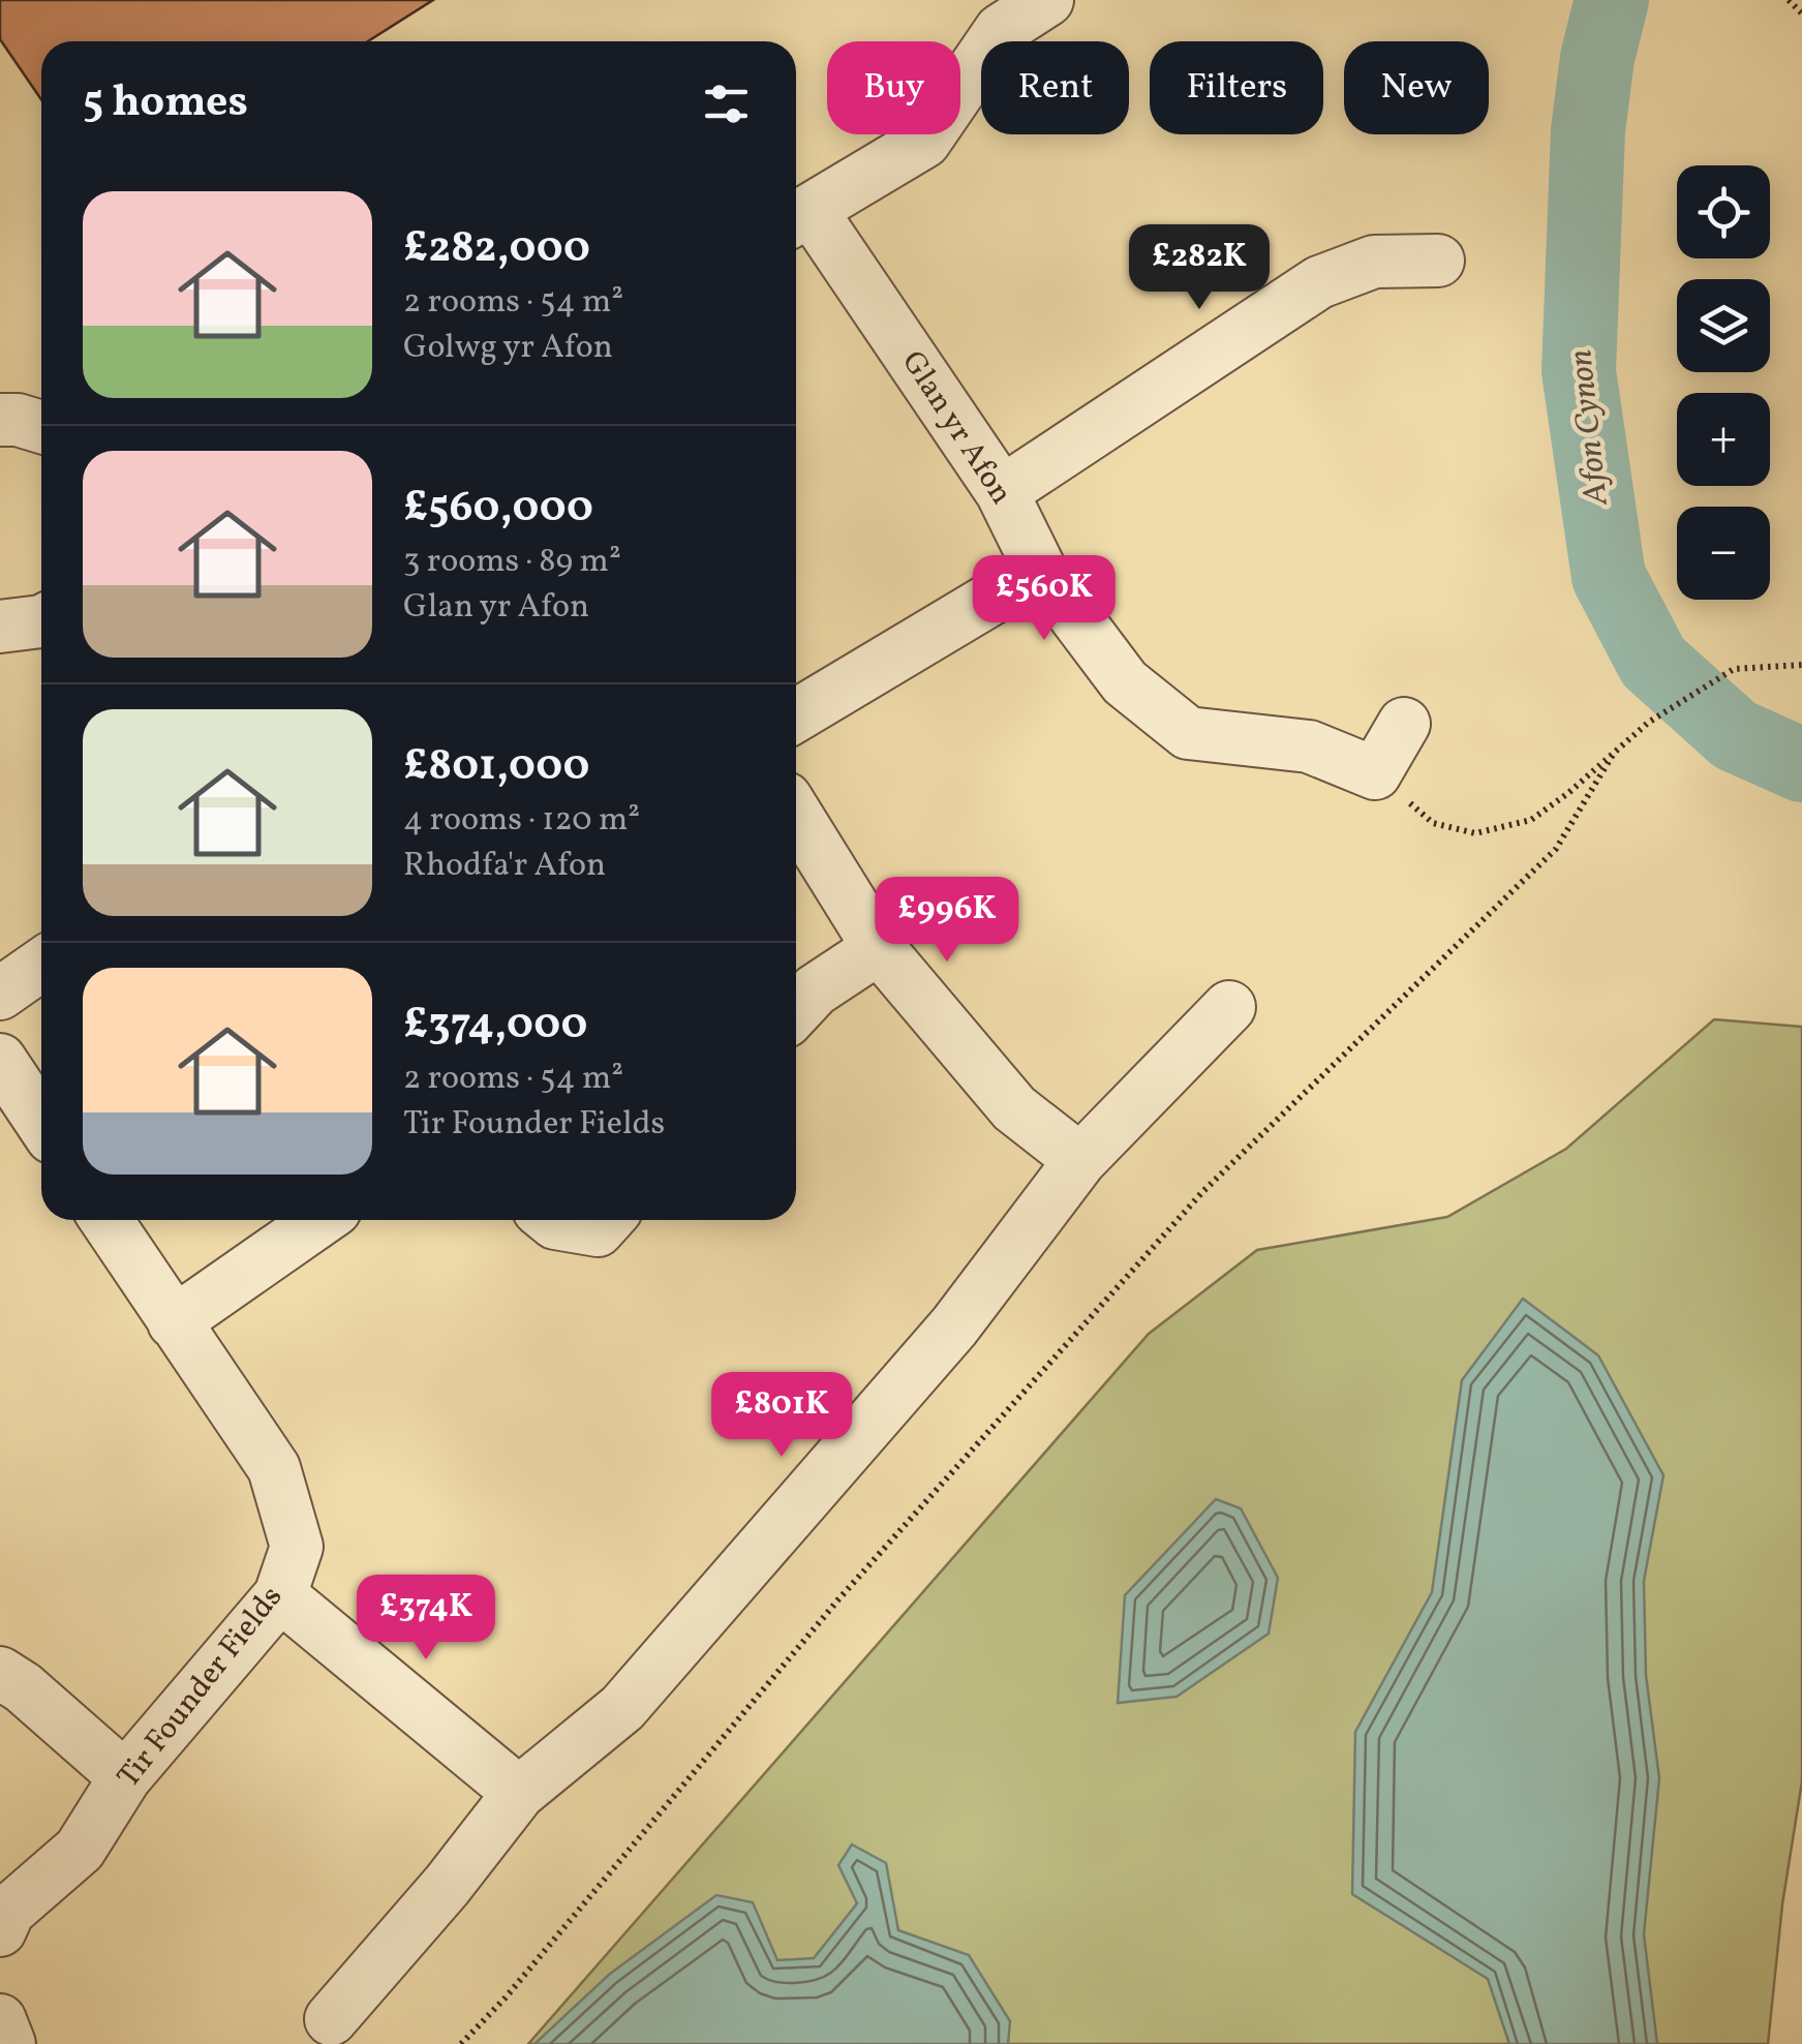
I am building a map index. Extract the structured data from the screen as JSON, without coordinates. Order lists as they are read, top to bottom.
{
  "streets": {
    "street": ["Glan yr Afon", "Tir Founder Fields"]
  },
  "water": ["Afon Cynon"],
  "page": {
    "chip": [
      "Buy",
      "Rent",
      "Filters",
      "New"
    ],
    "heading": "5 homes",
    "map_buttons": ["+", "−"],
    "list": [
      {
        "name": "£282,000",
        "note": "2 rooms · 54 m² · Golwg yr Afon"
      },
      {
        "name": "£560,000",
        "note": "3 rooms · 89 m² · Glan yr Afon"
      },
      {
        "name": "£801,000",
        "note": "4 rooms · 120 m² · Rhodfa'r Afon"
      },
      {
        "name": "£374,000",
        "note": "2 rooms · 54 m² · Tir Founder Fields"
      }
    ],
    "price": [
      "£282K",
      "£560K",
      "£996K",
      "£801K",
      "£374K"
    ]
  }
}
